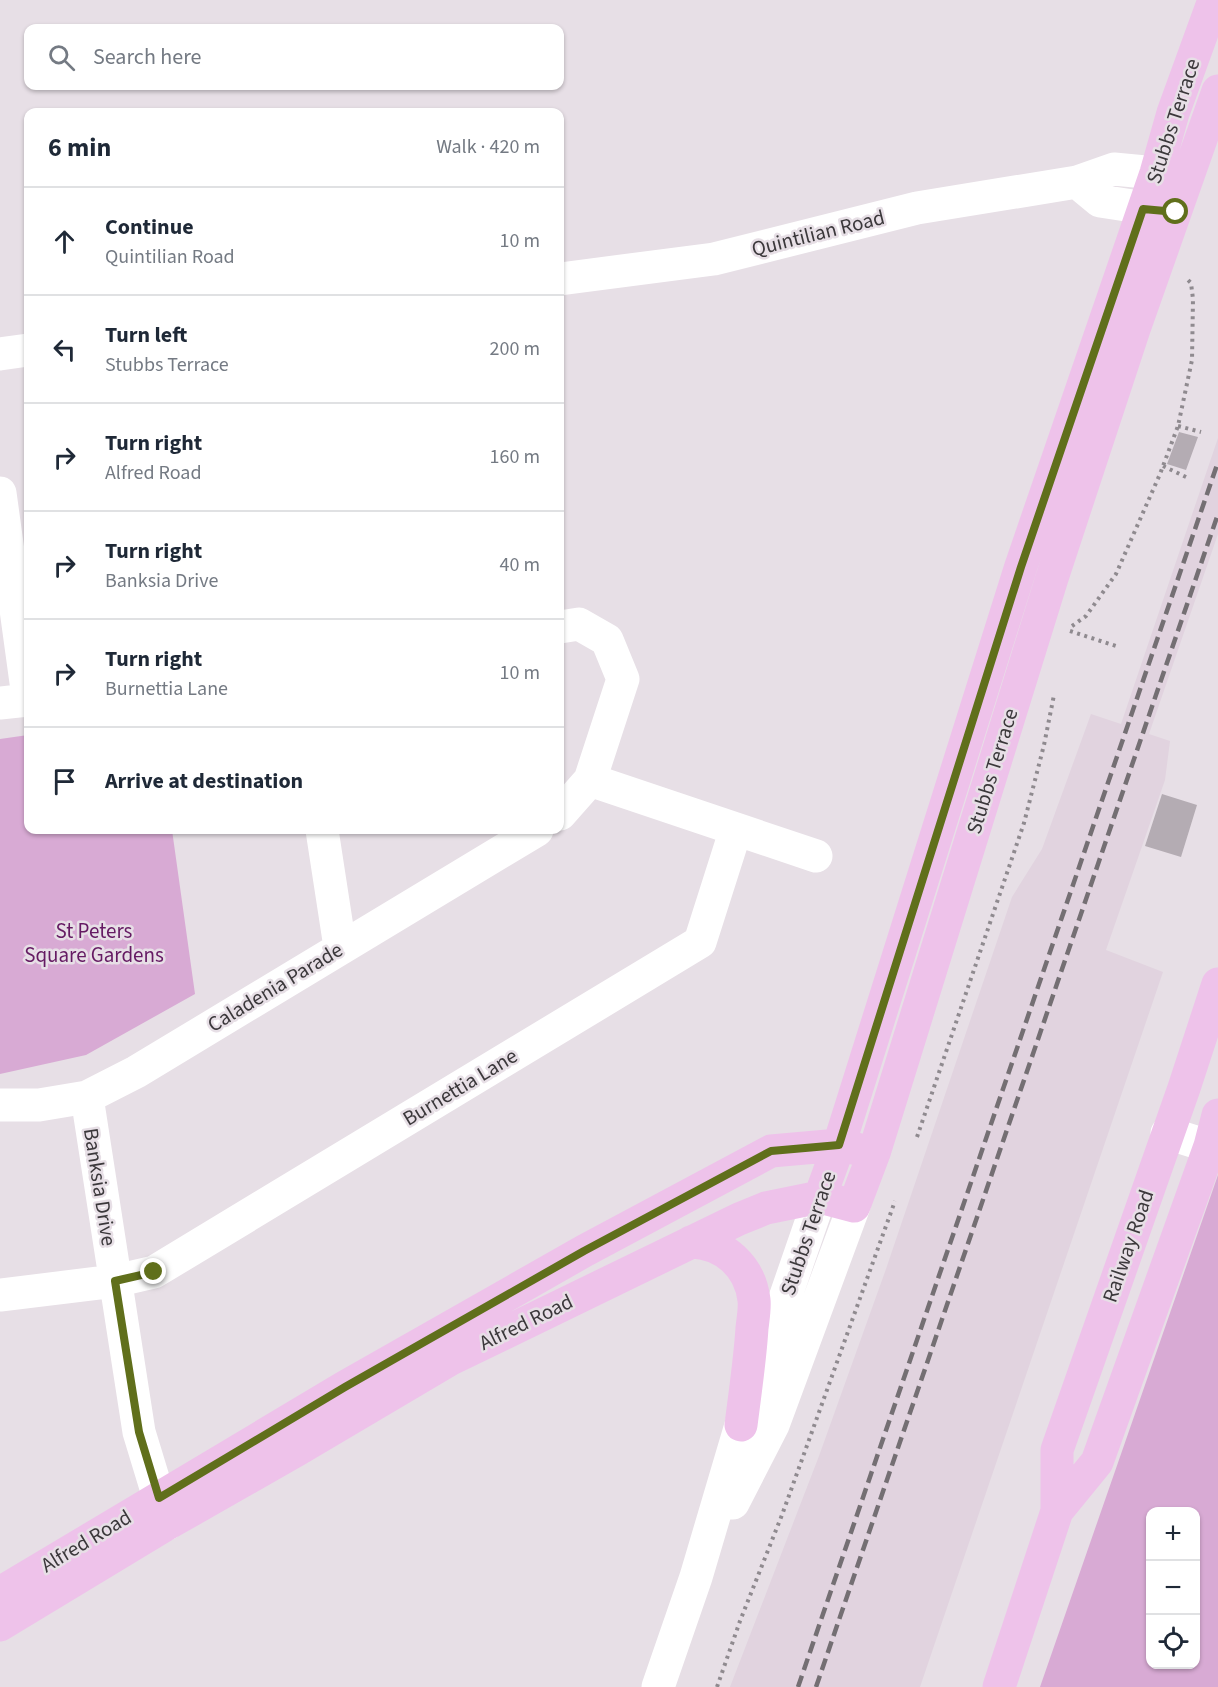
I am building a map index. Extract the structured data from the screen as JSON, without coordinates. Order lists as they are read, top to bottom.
{
  "streets": {
    "main road": ["Stubbs Terrace", "Railway Road", "Alfred Road"],
    "street": [
      "Quintilian Road",
      "Caladenia Parade",
      "Burnettia Lane",
      "Banksia Drive"
    ]
  },
  "crossings": [
    ["Stubbs Terrace", "Quintilian Road"],
    ["Stubbs Terrace", "Alfred Road"],
    ["Caladenia Parade", "Banksia Drive"],
    ["Burnettia Lane", "Banksia Drive"],
    ["Banksia Drive", "Alfred Road"]
  ],
  "parks": ["St Peters Square Gardens"],
  "page": {
    "search": "Search here",
    "heading": ["6 min", "Walk · 420 m"],
    "list": [
      ["Continue", "Quintilian Road", "10 m"],
      ["Turn left", "Stubbs Terrace", "200 m"],
      ["Turn right", "Alfred Road", "160 m"],
      ["Turn right", "Banksia Drive", "40 m"],
      ["Turn right", "Burnettia Lane", "10 m"],
      "Arrive at destination"
    ],
    "map_buttons": ["+", "−"]
  }
}
